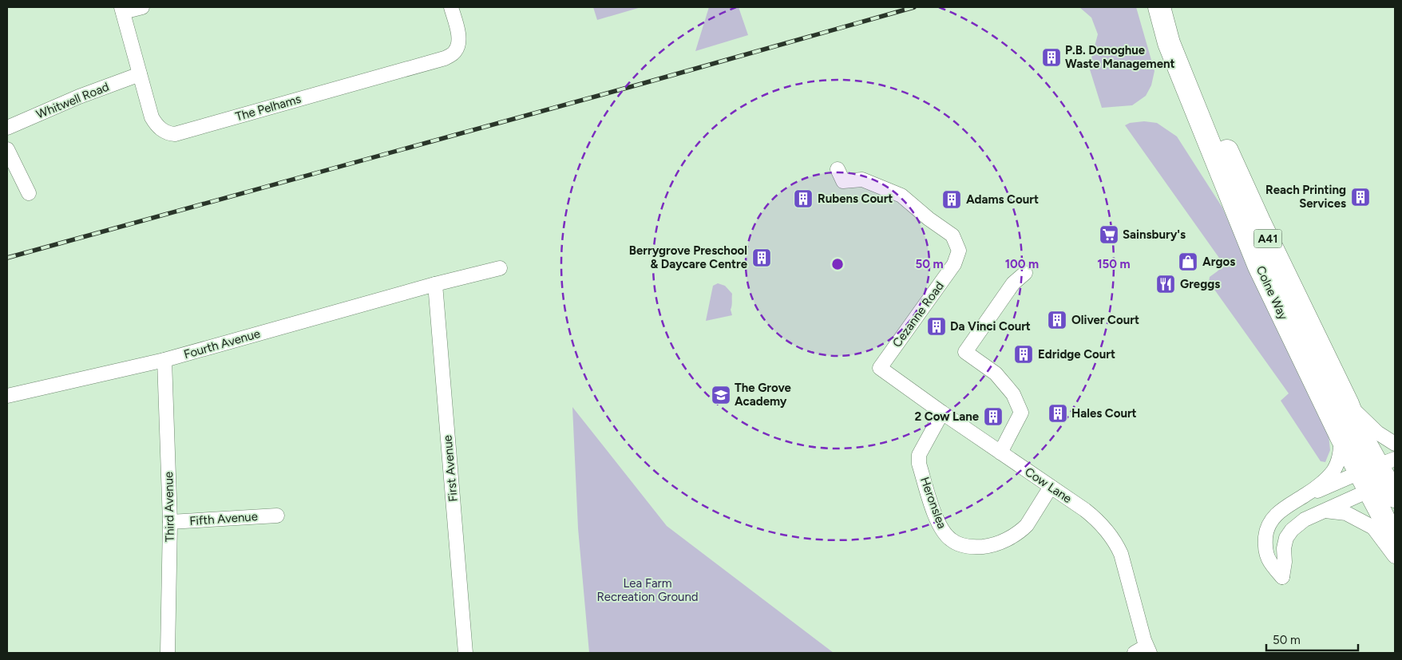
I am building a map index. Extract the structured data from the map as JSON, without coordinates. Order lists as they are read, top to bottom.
{
  "streets": {
    "highway": ["A41", "Colne Way"],
    "street": [
      "Whitwell Road",
      "The Pelhams",
      "Cezanne Road",
      "Fourth Avenue",
      "First Avenue",
      "Cow Lane",
      "Heronslea",
      "Third Avenue",
      "Fifth Avenue"
    ]
  },
  "crossings": [
    ["Whitwell Road", "The Pelhams"],
    ["Cezanne Road", "Cow Lane"],
    ["Fourth Avenue", "First Avenue"],
    ["Fourth Avenue", "Third Avenue"],
    ["Cow Lane", "Heronslea"],
    ["Third Avenue", "Fifth Avenue"]
  ],
  "parks": ["Lea Farm Recreation Ground"],
  "places": {
    "building": [
      "P.B. Donoghue Waste Management",
      "Reach Printing Services",
      "Rubens Court",
      "Adams Court",
      "Berrygrove Preschool & Daycare Centre",
      "Oliver Court",
      "Da Vinci Court",
      "Edridge Court",
      "Hales Court",
      "2 Cow Lane"
    ],
    "supermarket": ["Sainsbury's"],
    "shop": ["Argos"],
    "restaurant": ["Greggs"],
    "school or university": ["The Grove Academy"]
  },
  "scale_bar": "50 m",
  "rings": ["50 m", "100 m", "150 m"]
}
